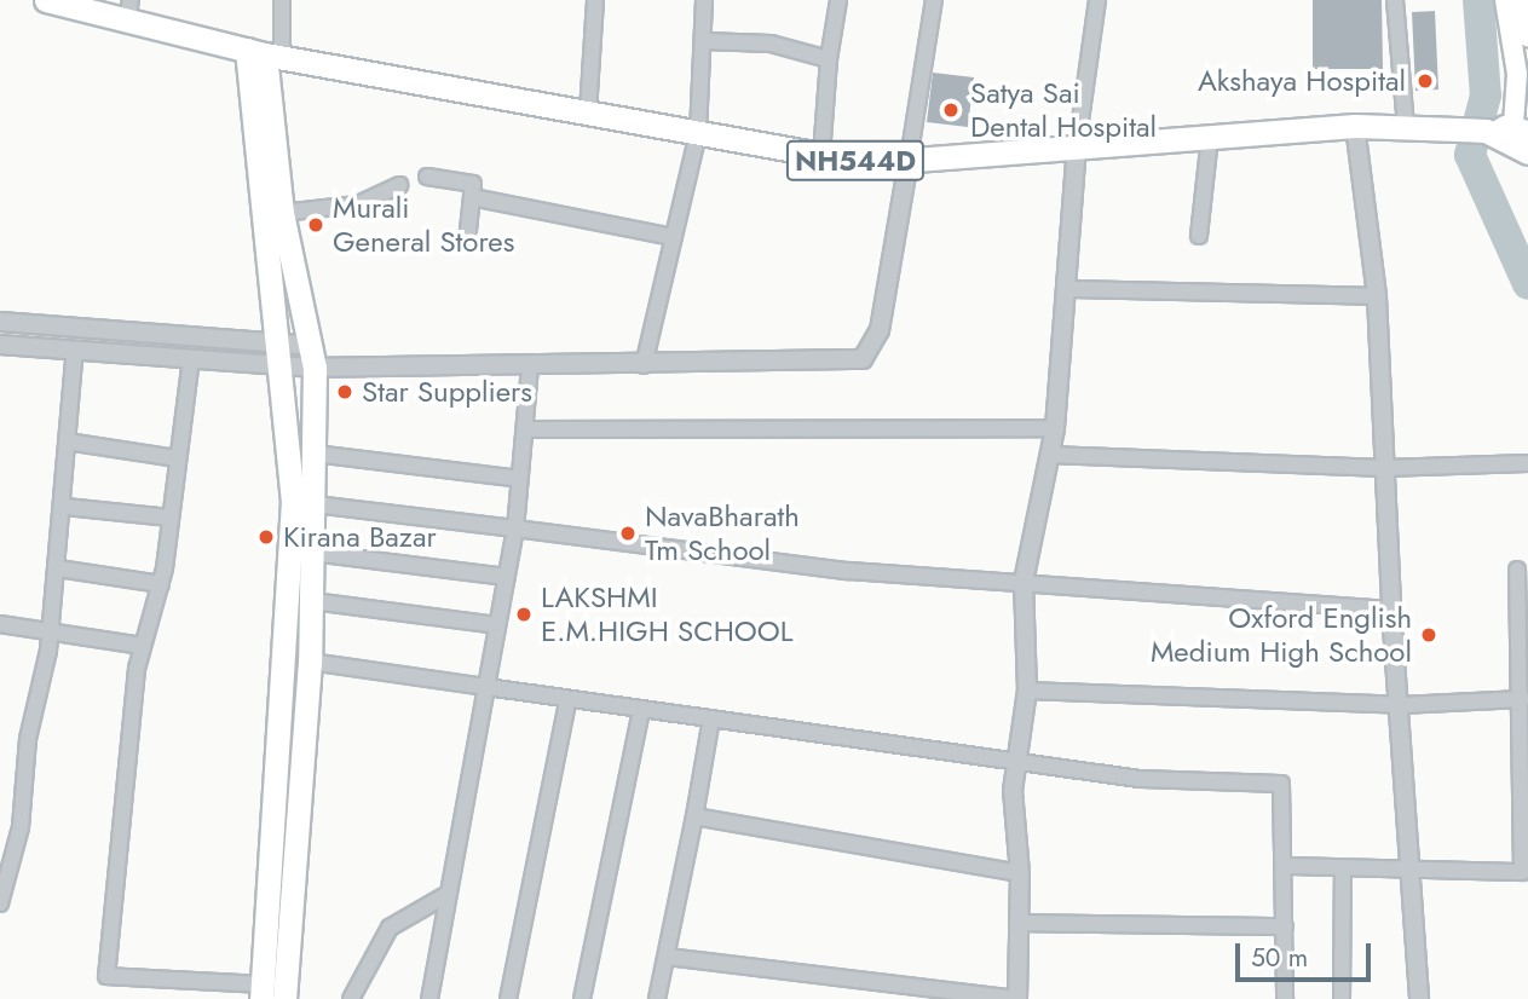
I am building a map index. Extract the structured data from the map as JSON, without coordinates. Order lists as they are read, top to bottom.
{
  "streets": {
    "highway": ["NH544D"]
  },
  "places": [
    "Akshaya Hospital",
    "Satya Sai Dental Hospital",
    "Murali General Stores",
    "Star Suppliers",
    "NavaBharath Tm School",
    "Kirana Bazar",
    "LAKSHMI E.M.HIGH SCHOOL",
    "Oxford English Medium High School"
  ],
  "scale_bar": "50 m"
}
